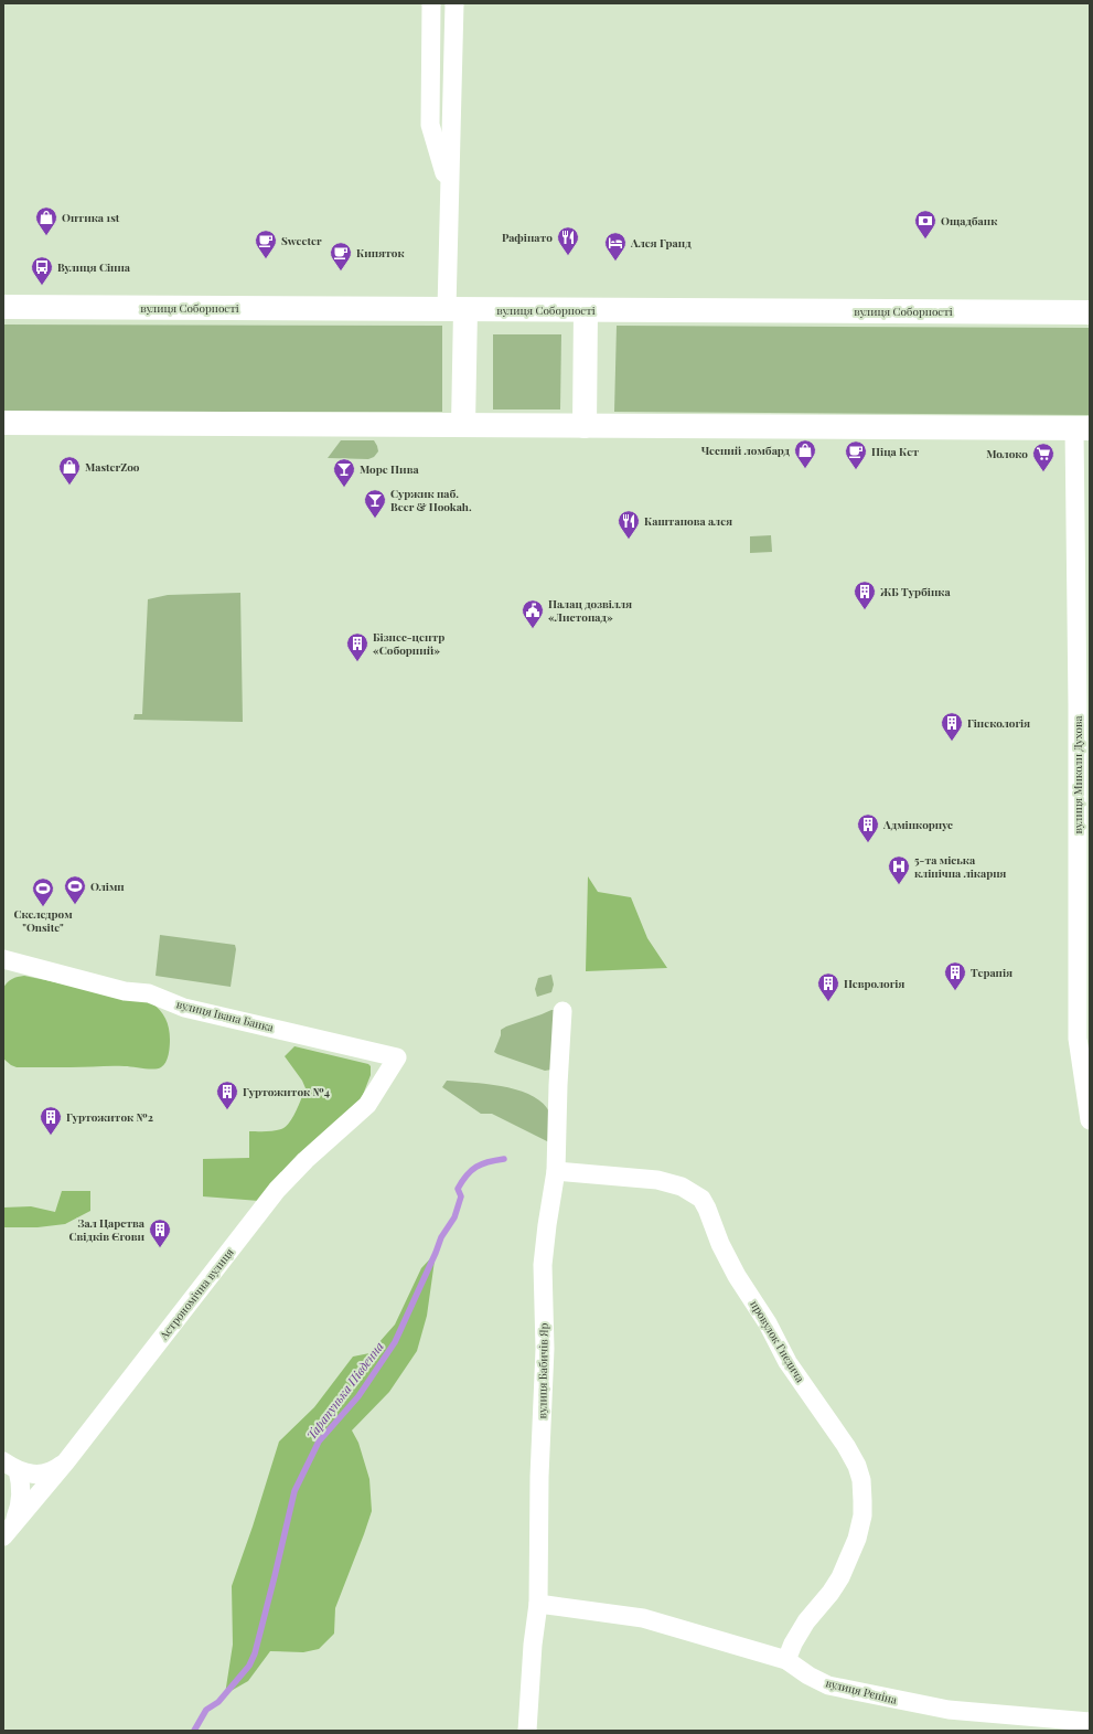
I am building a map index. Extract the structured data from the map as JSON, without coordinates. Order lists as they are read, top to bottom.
{
  "streets": {
    "main road": ["вулиця Соборності"],
    "street": [
      "вулиця Миколи Духова",
      "вулиця Івана Банка",
      "Астрономічна вулиця",
      "провулок Гнєдича",
      "вулиця Бабичів Яр",
      "вулиця Рєпіна"
    ]
  },
  "crossings": [
    ["вулиця Івана Банка", "Астрономічна вулиця"],
    ["провулок Гнєдича", "вулиця Бабичів Яр"],
    ["провулок Гнєдича", "вулиця Рєпіна"],
    ["вулиця Бабичів Яр", "вулиця Рєпіна"]
  ],
  "water": ["Тарапунька Південна"],
  "places": {
    "shop": ["Оптика 1st", "Чесний ломбард", "MasterZoo"],
    "bank": ["Ощадбанк"],
    "restaurant": ["Рафінато", "Каштанова алея"],
    "cafe": ["Sweeter", "Кипяток", "Піца Кет"],
    "hotel": ["Алея Гранд"],
    "bus stop": ["Вулиця Сінна"],
    "supermarket": ["Молоко"],
    "bar": ["Море Пива", "Суржик паб. Beer & Hookah."],
    "building": [
      "ЖБ Турбінка",
      "Бізнес-центр «Соборний»",
      "Гінекологія",
      "Адмінкорпус",
      "Терапія",
      "Неврологія",
      "Гуртожиток №4",
      "Гуртожиток №2",
      "Зал Царства Свідків Єгови"
    ],
    "public building": ["Палац дозвілля «Листопад»"],
    "hospital": ["5-та міська клінічна лікарня"],
    "sports": ["Олімп", "Скеледром \"Onsite\""]
  }
}
